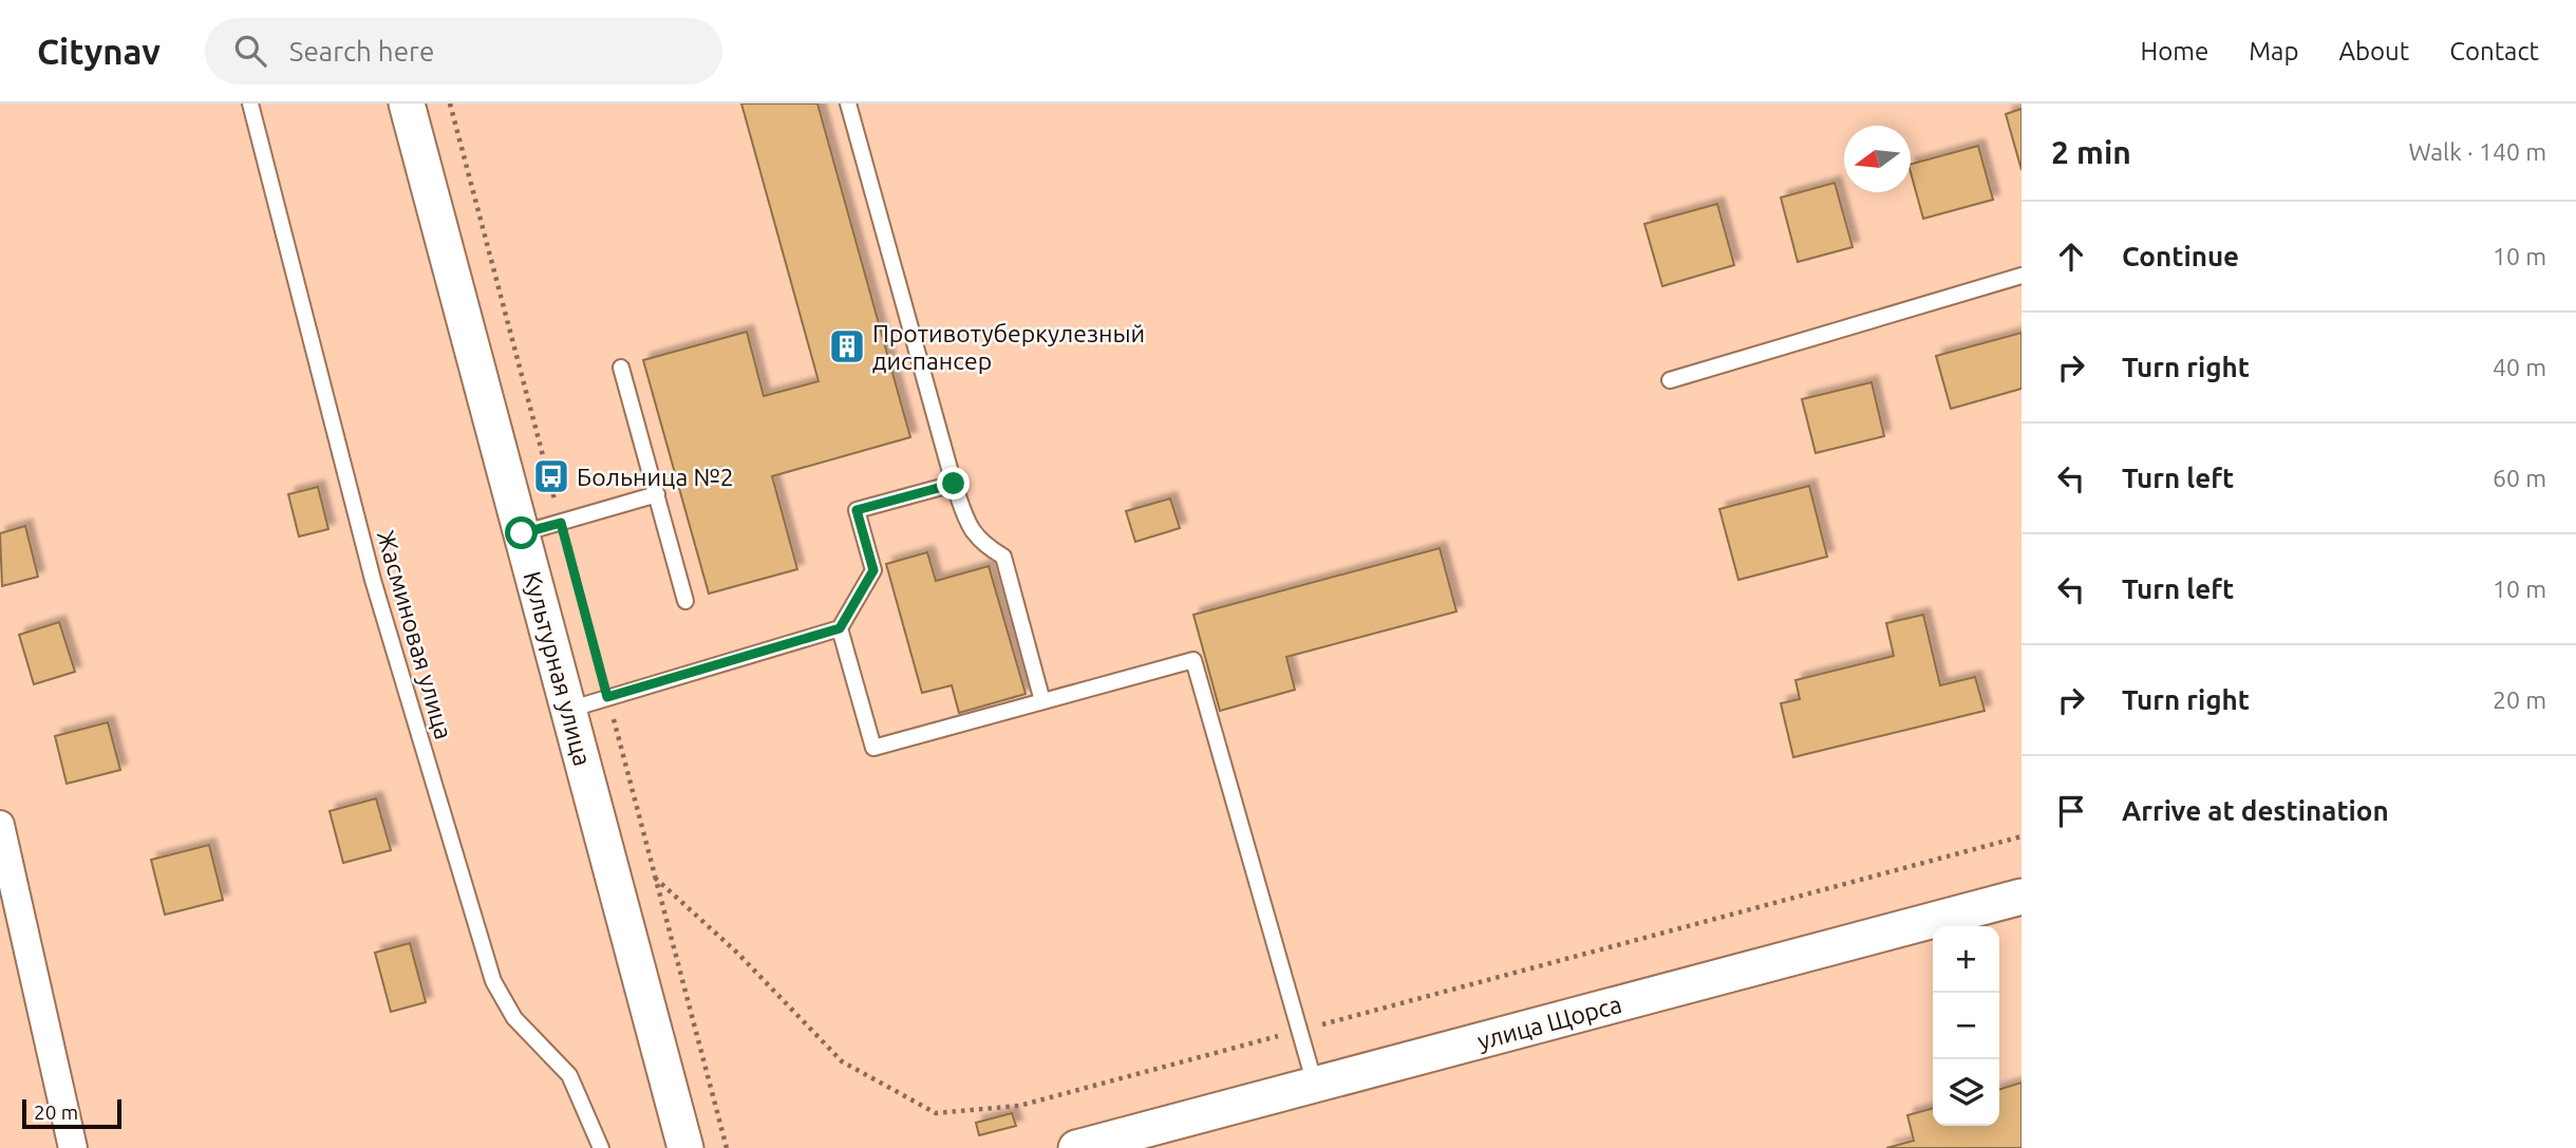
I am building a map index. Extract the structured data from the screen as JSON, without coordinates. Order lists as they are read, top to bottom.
{
  "streets": {
    "street": ["Культурная улица", "улица Щорса"],
    "lane": ["Жасминовая улица"]
  },
  "places": {
    "building": ["Противотуберкулезный диспансер"],
    "bus stop": ["Больница №2"]
  },
  "scale_bar": "20 m",
  "north": "left",
  "page": {
    "header": "Citynav",
    "search": "Search here",
    "nav": [
      "Home",
      "Map",
      "About",
      "Contact"
    ],
    "heading": ["2 min", "Walk · 140 m"],
    "list": [
      ["Continue", "10 m"],
      ["Turn right", "40 m"],
      ["Turn left", "60 m"],
      ["Turn left", "10 m"],
      ["Turn right", "20 m"],
      "Arrive at destination"
    ],
    "map_buttons": ["+", "−"],
    "scale": "20 m"
  }
}
